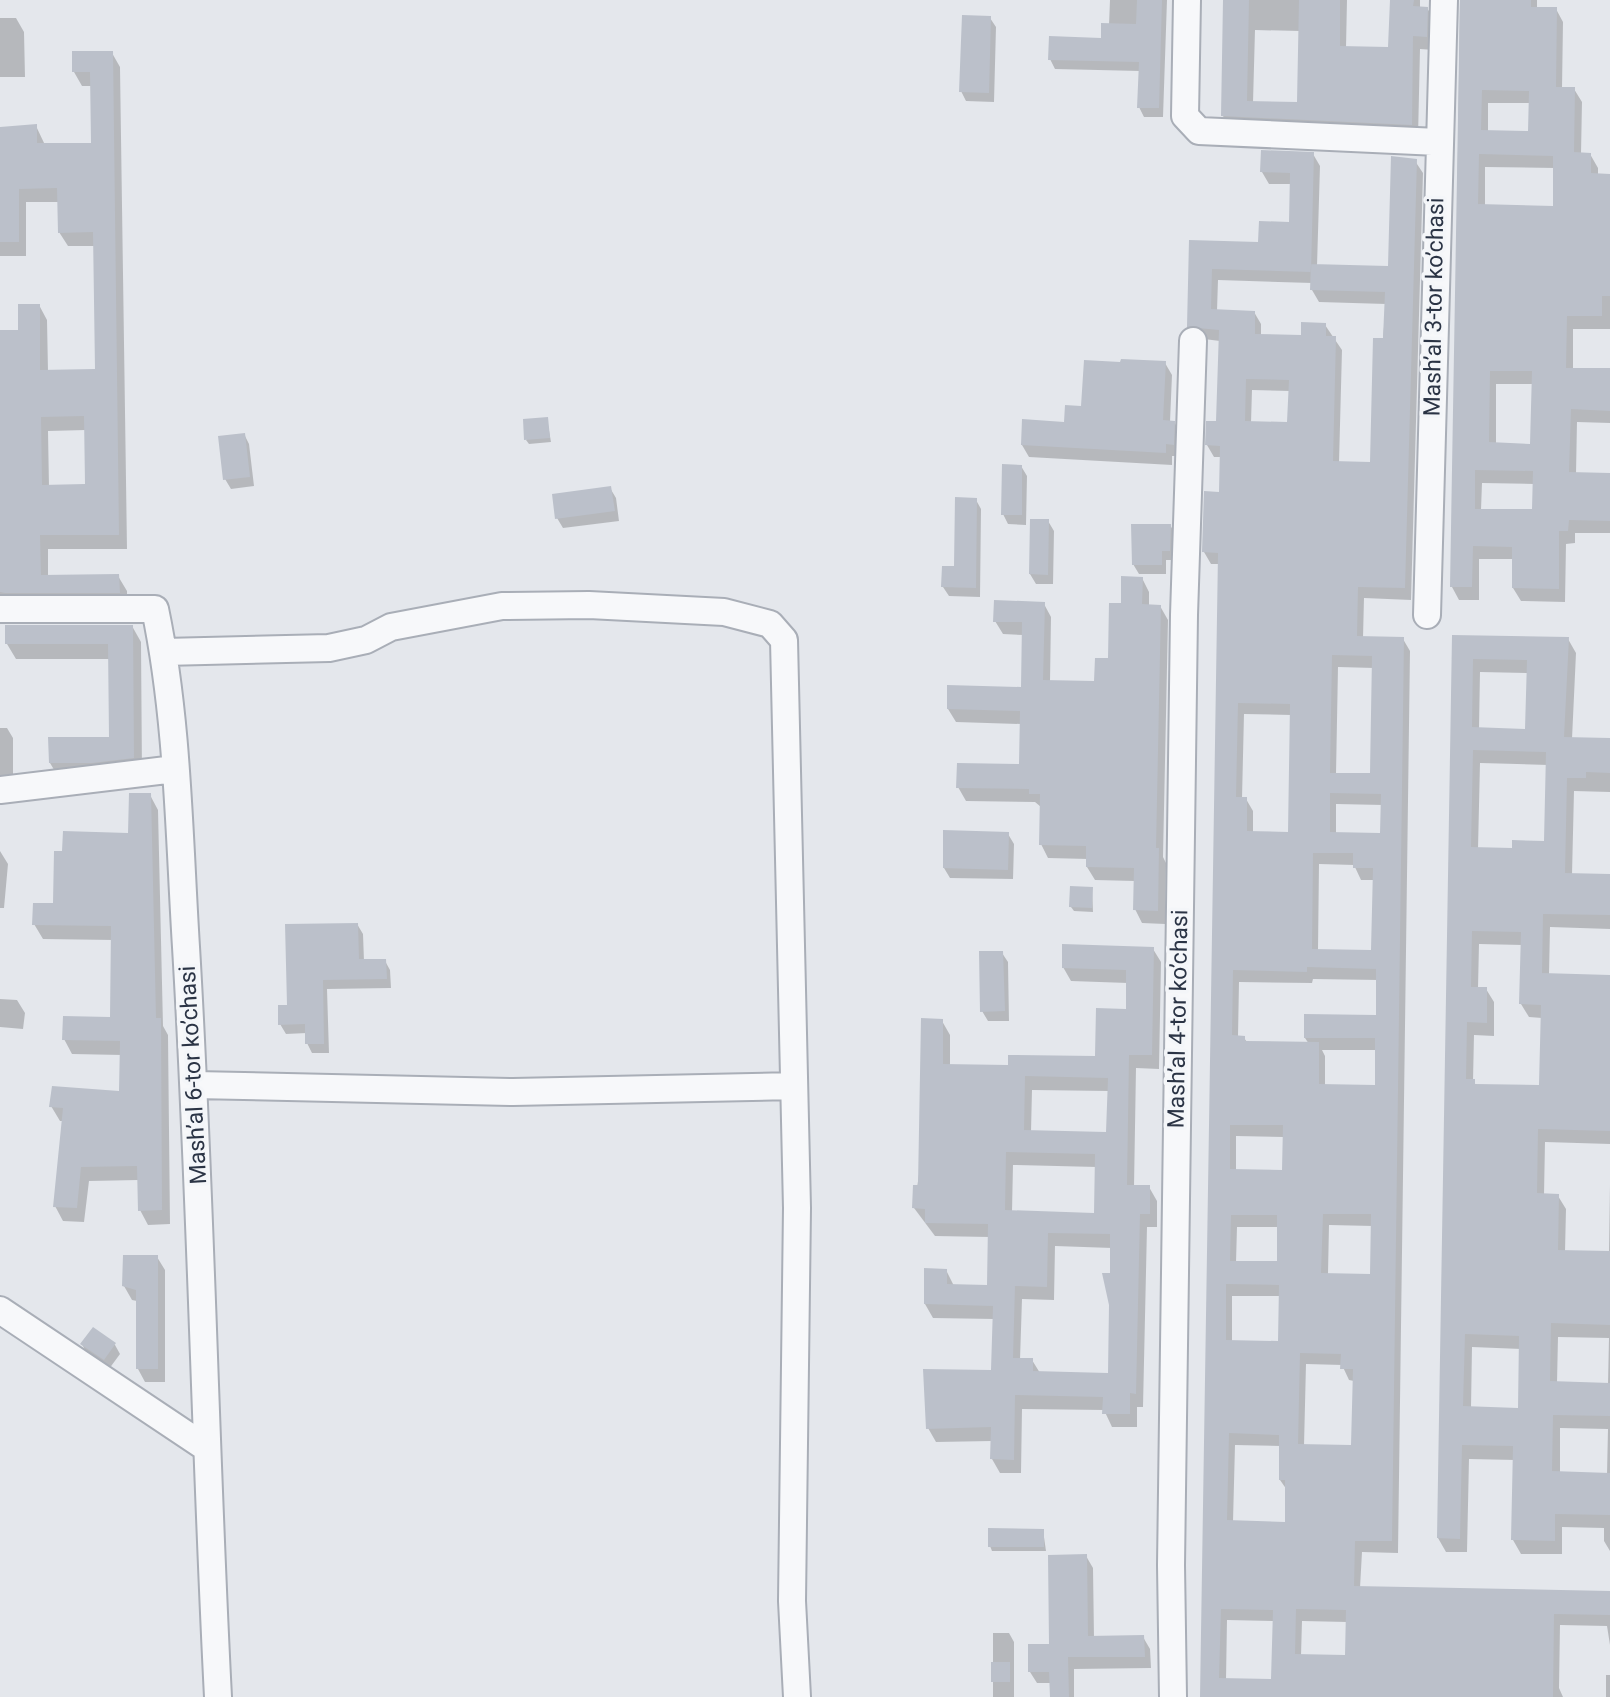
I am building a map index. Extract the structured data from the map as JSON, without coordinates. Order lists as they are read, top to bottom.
{
  "streets": {
    "street": ["Mashʼal 3-tor koʼchasi", "Mashʼal 4-tor koʼchasi", "Mashʼal 6-tor koʼchasi"]
  }
}
